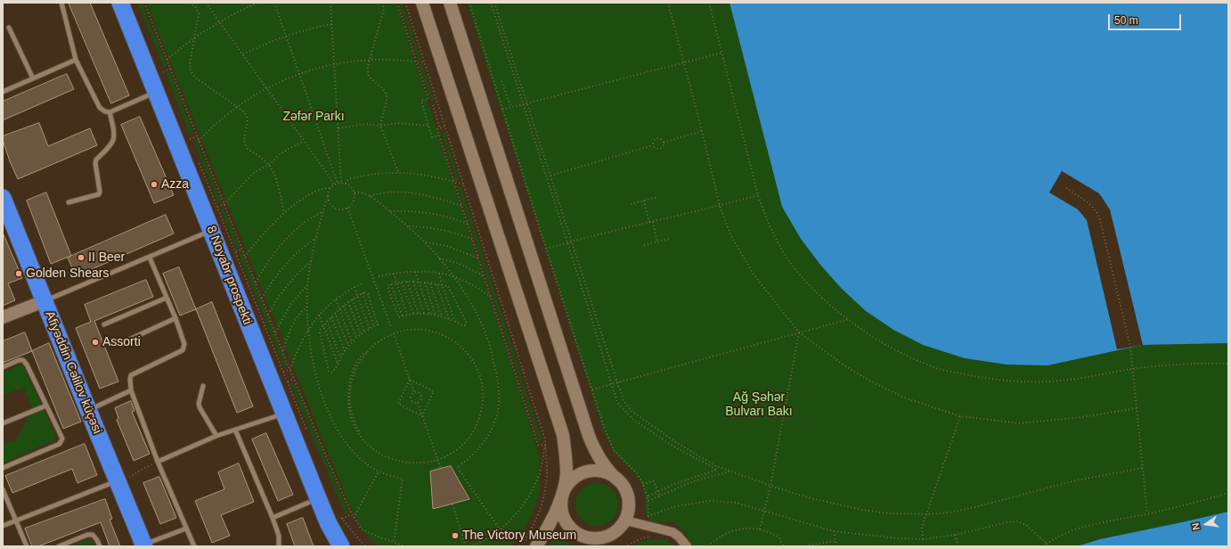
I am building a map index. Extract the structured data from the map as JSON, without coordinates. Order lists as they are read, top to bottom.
{
  "streets": {
    "highway": ["8 Noyabr prospekti", "Afiyəddin Cəlilov küçəsi"]
  },
  "parks": ["Zəfər Parkı", "Ağ Şəhər Bulvarı Bakı"],
  "places": [
    "Azza",
    "II Beer",
    "Golden Shears",
    "Assorti",
    "The Victory Museum"
  ],
  "scale_bar": "50 m",
  "north": "left"
}
